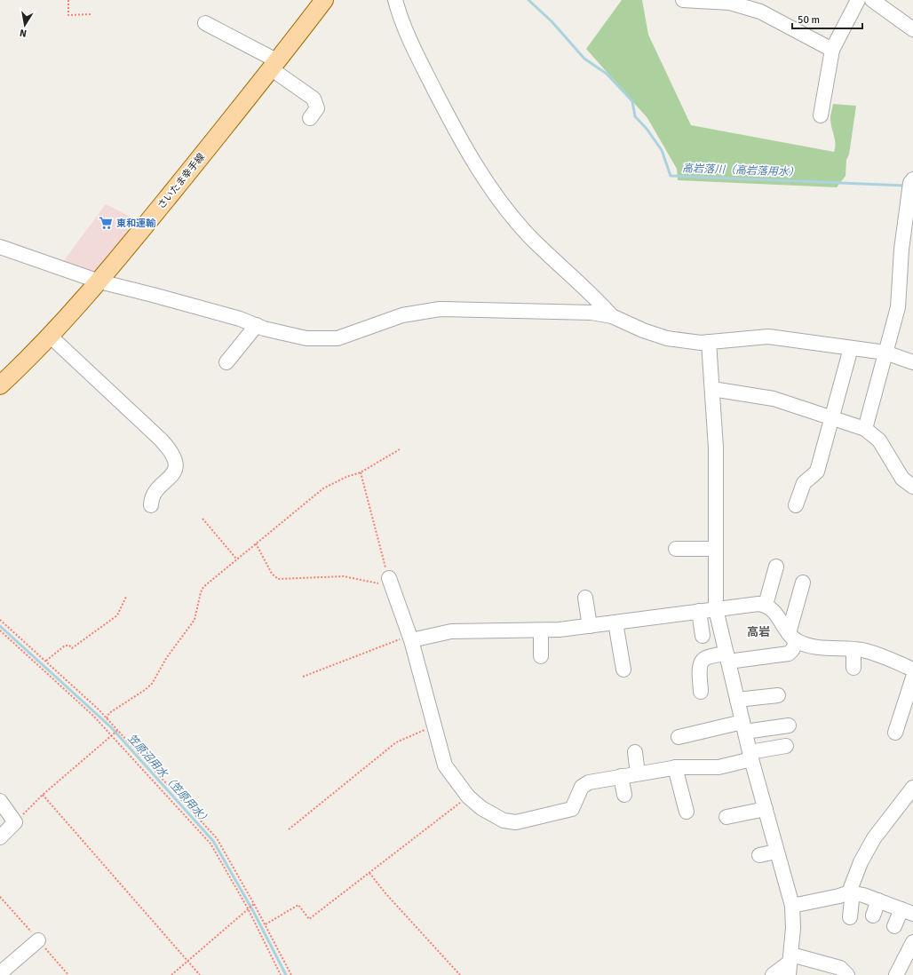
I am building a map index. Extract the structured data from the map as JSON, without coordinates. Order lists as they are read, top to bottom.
{
  "streets": {
    "main road": ["さいたま幸手線"]
  },
  "districts": ["高岩"],
  "water": ["高岩落川（高岩落用水）", "笠原沼用水（笠原用水）"],
  "places": {
    "supermarket": ["東和運輸"]
  },
  "scale_bar": "50 m",
  "north": "bottom"
}
